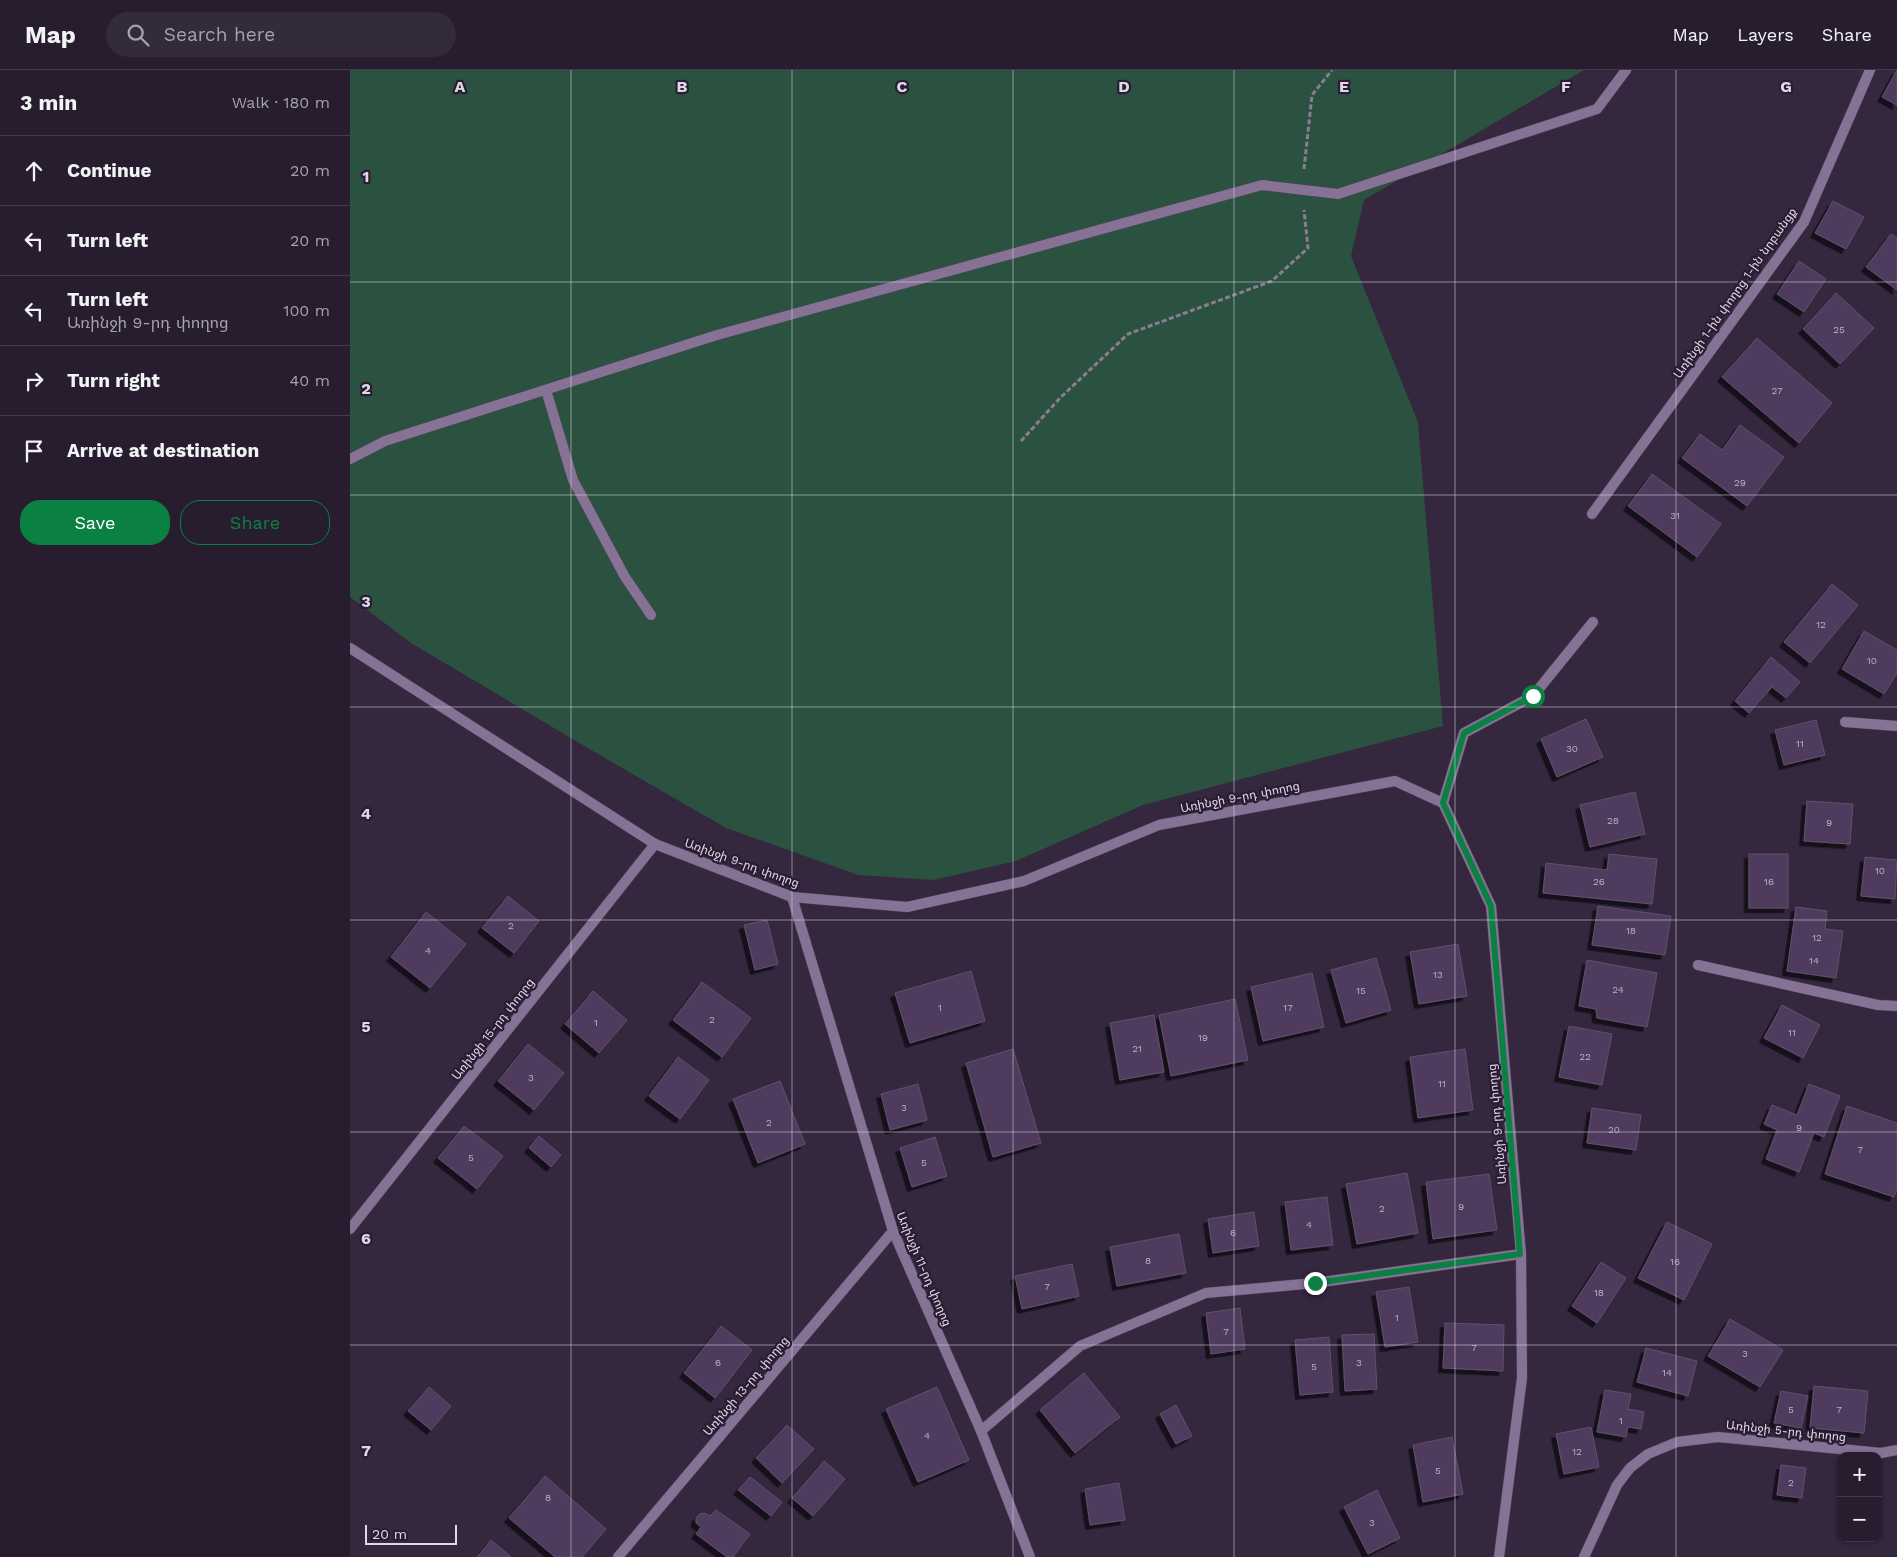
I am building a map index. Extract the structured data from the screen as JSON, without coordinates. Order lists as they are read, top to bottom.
{
  "streets": {
    "street": [
      "Առինջի 1-ին փողոց 1-ին նրբանցք",
      "Առինջի 9-րդ փողոց",
      "Առինջի 15-րդ փողոց",
      "Առինջի 11-րդ փողոց",
      "Առինջի 13-րդ փողոց",
      "Առինջի 5-րդ փողոց"
    ]
  },
  "crossings": [
    ["Առինջի 9-րդ փողոց", "Առինջի 15-րդ փողոց"],
    ["Առինջի 9-րդ փողոց", "Առինջի 11-րդ փողոց"],
    ["Առինջի 11-րդ փողոց", "Առինջի 13-րդ փողոց"]
  ],
  "house_numbers": [
    "25",
    "27",
    "29",
    "31",
    "12",
    "10",
    "11",
    "30",
    "28",
    "9",
    "10",
    "26",
    "16",
    "2",
    "18",
    "12",
    "4",
    "14",
    "13",
    "24",
    "15",
    "1",
    "17",
    "2",
    "1",
    "11",
    "19",
    "21",
    "22",
    "3",
    "11",
    "3",
    "2",
    "9",
    "20",
    "7",
    "5",
    "5",
    "9",
    "2",
    "4",
    "6",
    "8",
    "16",
    "7",
    "18",
    "1",
    "7",
    "7",
    "3",
    "6",
    "3",
    "5",
    "14",
    "5",
    "7",
    "1",
    "4",
    "12",
    "5",
    "2",
    "8",
    "3"
  ],
  "scale_bar": "20 m",
  "page": {
    "header": "Map",
    "search": "Search here",
    "nav": ["Map", "Layers", "Share"],
    "heading": ["3 min", "Walk · 180 m"],
    "list": [
      ["Continue", "20 m"],
      ["Turn left", "20 m"],
      ["Turn left", "Առինջի 9-րդ փողոց", "100 m"],
      ["Turn right", "40 m"],
      "Arrive at destination"
    ],
    "buttons": ["Save", "Share"],
    "map_buttons": ["+", "−"],
    "scale": "20 m"
  },
  "grid": {
    "columns": [
      "A",
      "B",
      "C",
      "D",
      "E",
      "F",
      "G"
    ],
    "rows": [
      "1",
      "2",
      "3",
      "4",
      "5",
      "6",
      "7"
    ]
  }
}
